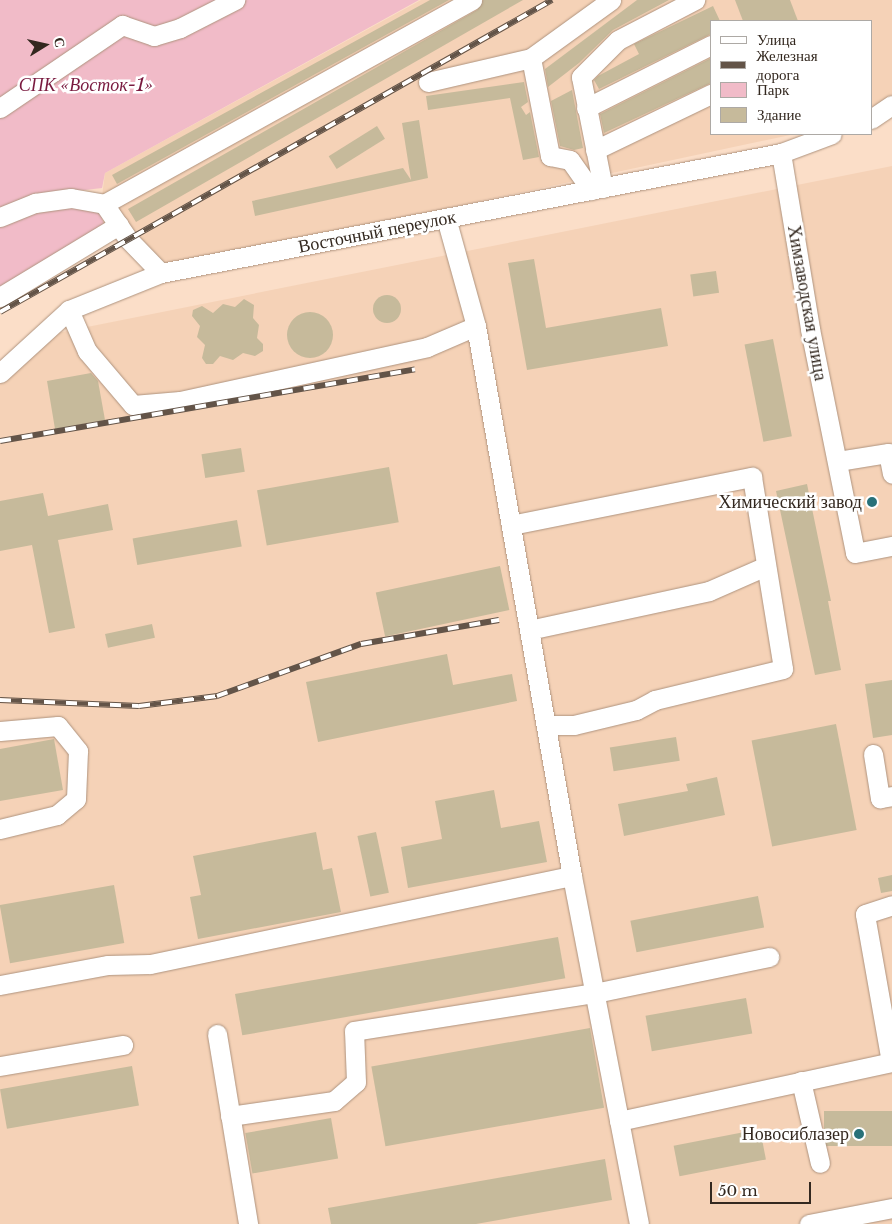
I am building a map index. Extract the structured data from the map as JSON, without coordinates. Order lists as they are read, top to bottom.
{
  "streets": {
    "street": ["Восточный переулок", "Химзаводская улица"]
  },
  "crossings": [
    ["Восточный переулок", "Химзаводская улица"]
  ],
  "parks": ["СПК «Восток-1»"],
  "places": ["Химический завод", "Новосиблазер"],
  "legend": [
    "Улица",
    "Железная дорога",
    "Парк",
    "Здание"
  ],
  "scale_bar": "50 m",
  "north": "right"
}
